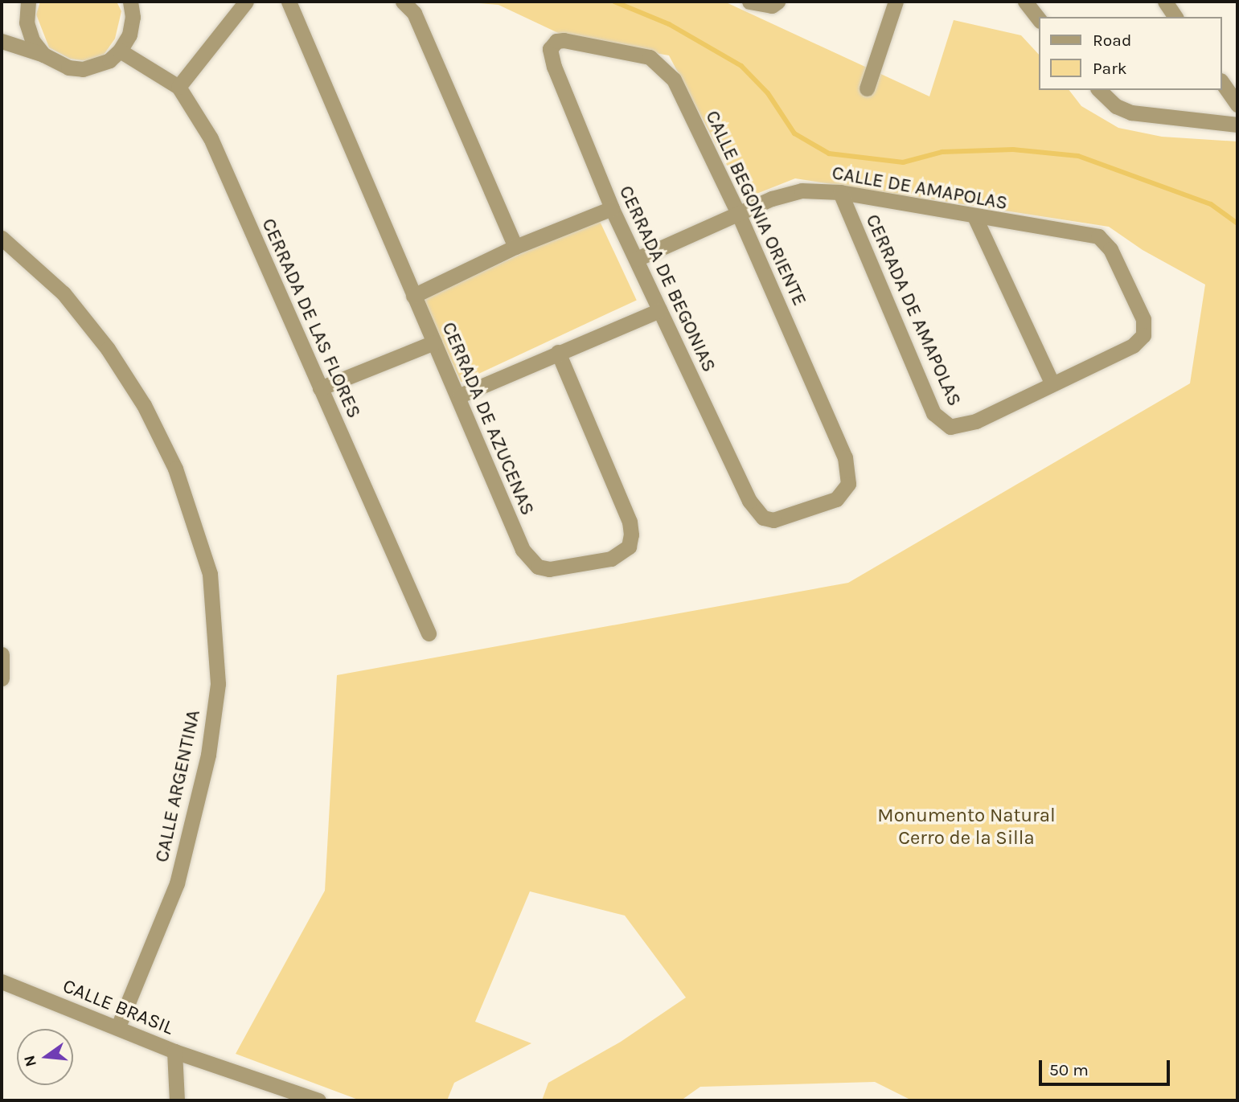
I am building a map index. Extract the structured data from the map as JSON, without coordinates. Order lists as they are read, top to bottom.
{
  "streets": {
    "street": [
      "CALLE DE AMAPOLAS",
      "CALLE BEGONIA ORIENTE",
      "CERRADA DE BEGONIAS",
      "CERRADA DE AMAPOLAS",
      "CERRADA DE LAS FLORES",
      "CERRADA DE AZUCENAS",
      "CALLE ARGENTINA",
      "CALLE BRASIL"
    ]
  },
  "crossings": [
    ["CALLE DE AMAPOLAS", "CALLE BEGONIA ORIENTE"],
    ["CALLE DE AMAPOLAS", "CERRADA DE BEGONIAS"],
    ["CALLE DE AMAPOLAS", "CERRADA DE AMAPOLAS"],
    ["CALLE BEGONIA ORIENTE", "CERRADA DE BEGONIAS"],
    ["CALLE ARGENTINA", "CALLE BRASIL"]
  ],
  "parks": ["Monumento Natural Cerro de la Silla"],
  "legend": ["Road", "Park"],
  "scale_bar": "50 m",
  "north": "left"
}
